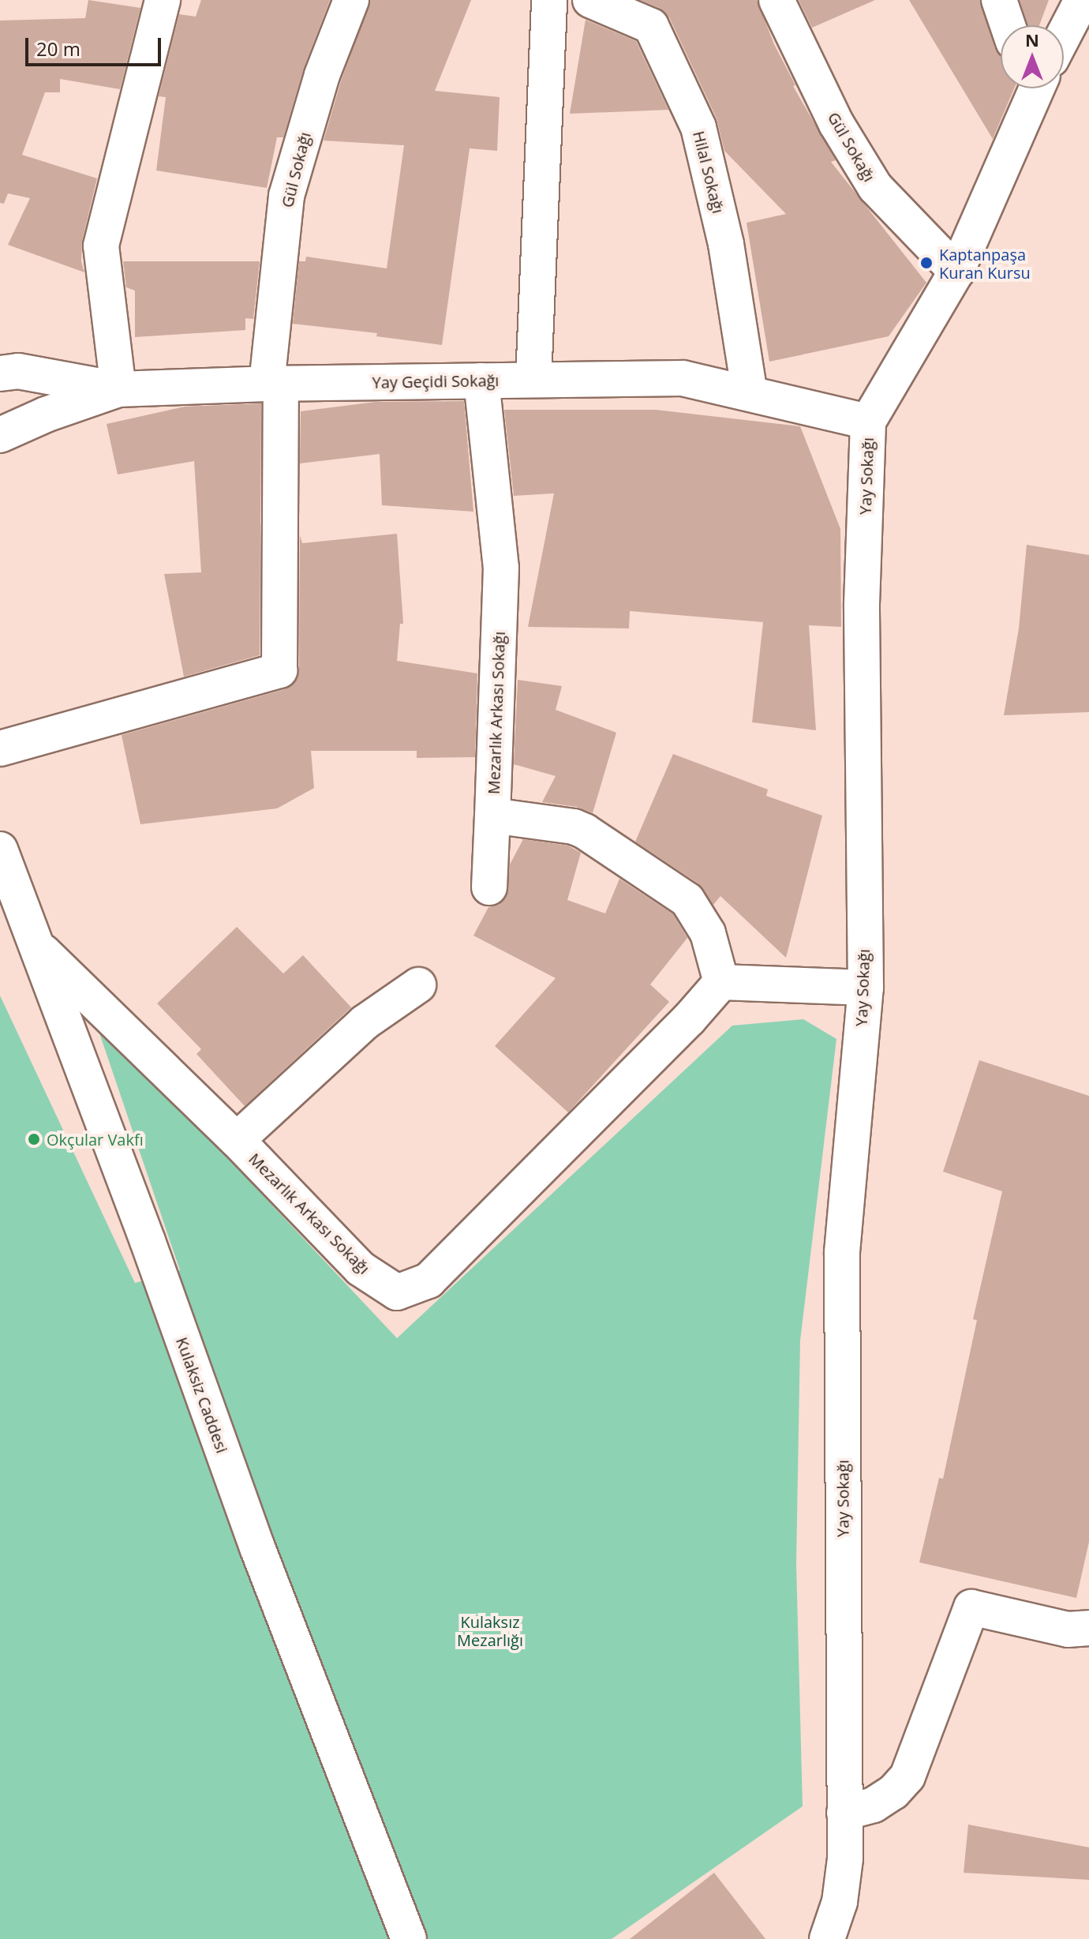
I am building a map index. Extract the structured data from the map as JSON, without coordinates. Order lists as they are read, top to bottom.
{
  "streets": {
    "street": [
      "Gül Sokağı",
      "Hilal Sokağı",
      "Yay Geçidi Sokağı",
      "Yay Sokağı",
      "Mezarlık Arkası Sokağı",
      "Kulaksiz Caddesi"
    ]
  },
  "crossings": [
    ["Gül Sokağı", "Yay Geçidi Sokağı"],
    ["Gül Sokağı", "Yay Sokağı"],
    ["Hilal Sokağı", "Yay Geçidi Sokağı"],
    ["Yay Geçidi Sokağı", "Yay Sokağı"],
    ["Yay Geçidi Sokağı", "Mezarlık Arkası Sokağı"],
    ["Mezarlık Arkası Sokağı", "Kulaksiz Caddesi"]
  ],
  "parks": ["Kulaksız Mezarlığı"],
  "places": ["Kaptanpaşa Kuran Kursu", "Okçular Vakfı"],
  "scale_bar": "20 m",
  "north": "top"
}
